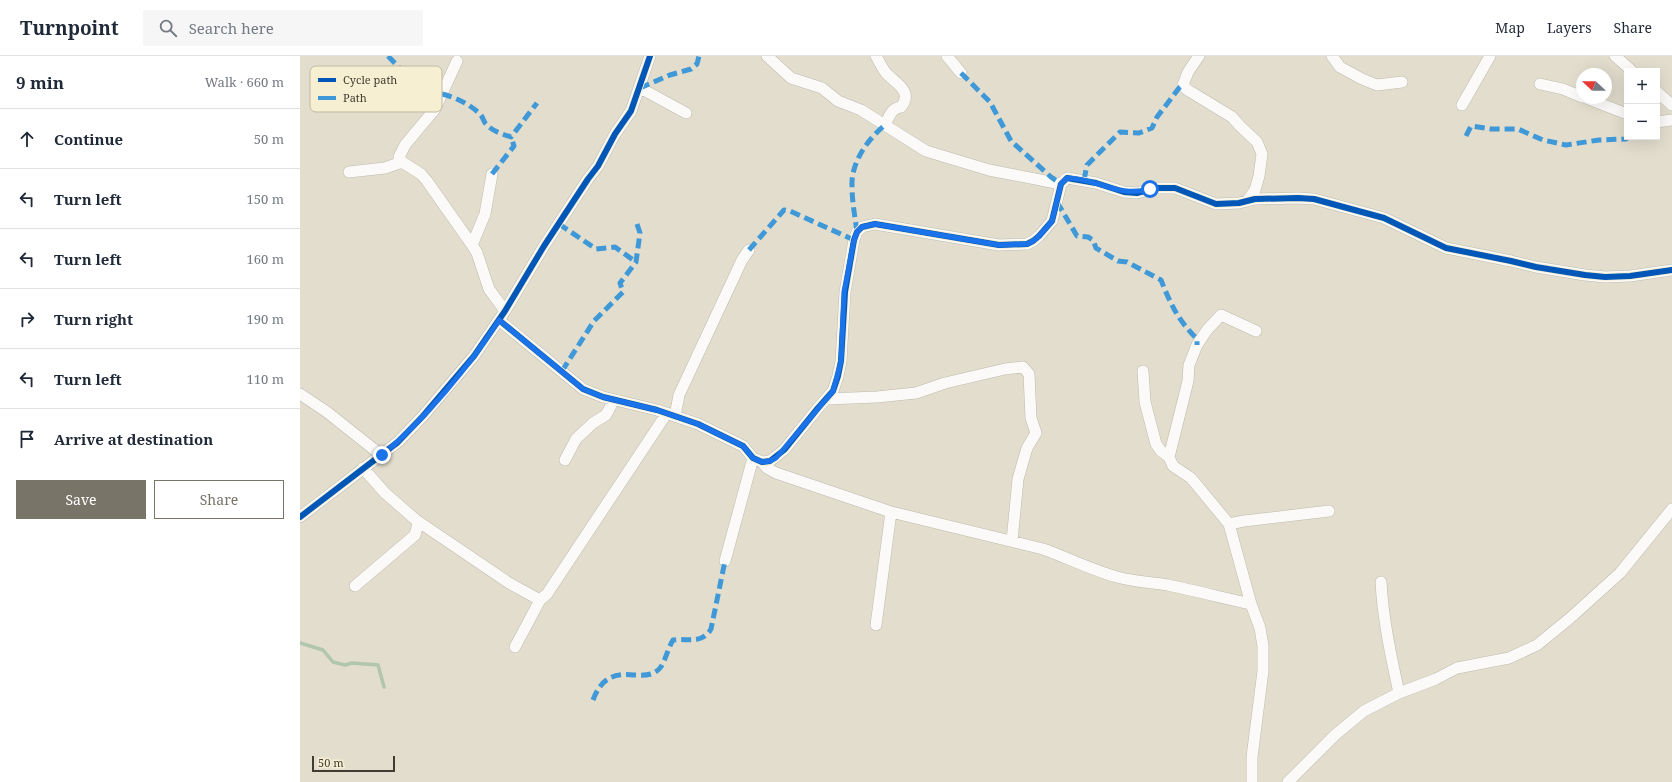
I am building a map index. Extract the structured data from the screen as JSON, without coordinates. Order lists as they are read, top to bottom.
{
  "legend": ["Cycle path", "Path"],
  "scale_bar": "50 m",
  "north": "left",
  "page": {
    "header": "Turnpoint",
    "search": "Search here",
    "nav": ["Map", "Layers", "Share"],
    "heading": ["9 min", "Walk · 660 m"],
    "map_buttons": ["+", "−"],
    "list": [
      ["Continue", "50 m"],
      ["Turn left", "150 m"],
      ["Turn left", "160 m"],
      ["Turn right", "190 m"],
      ["Turn left", "110 m"],
      "Arrive at destination"
    ],
    "buttons": ["Save", "Share"],
    "scale": "50 m"
  }
}
